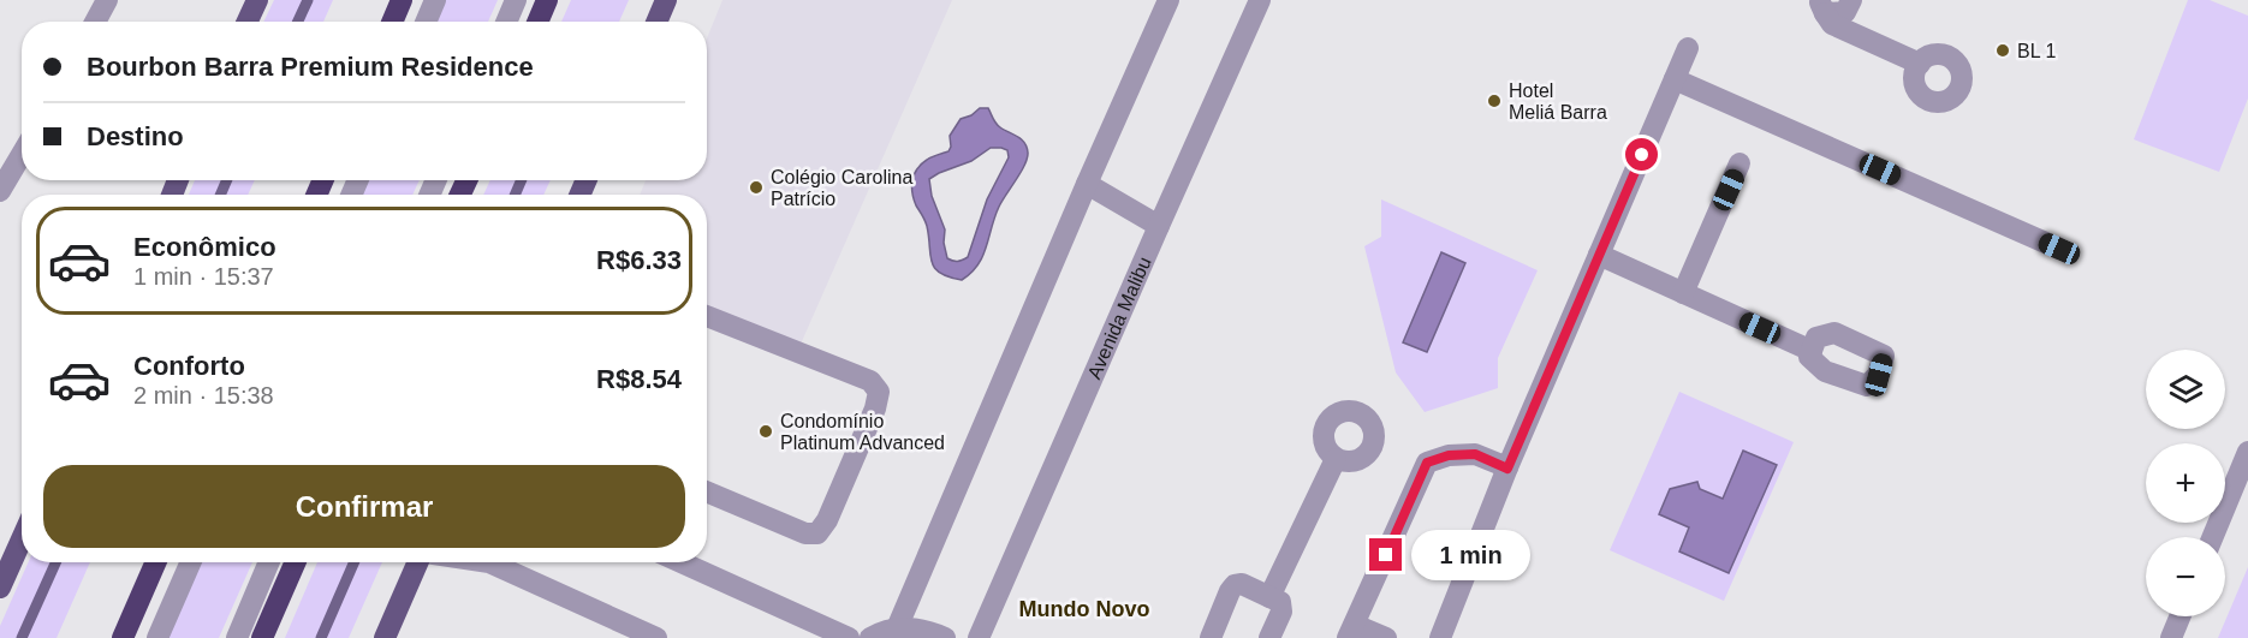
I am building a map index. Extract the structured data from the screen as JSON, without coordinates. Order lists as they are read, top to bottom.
{
  "streets": {
    "street": ["Avenida Malibu"]
  },
  "districts": ["Mundo Novo"],
  "places": [
    "BL 1",
    "Hotel Meliá Barra",
    "Colégio Carolina Patrício",
    "Condomínio Platinum Advanced"
  ],
  "page": {
    "banner": ["Bourbon Barra Premium Residence", "Destino"],
    "list": [
      {
        "name": "Econômico",
        "note": "1 min · 15:37",
        "value": "R$6.33"
      },
      {
        "name": "Conforto",
        "note": "2 min · 15:38",
        "value": "R$8.54"
      }
    ],
    "map_buttons": ["+", "−"],
    "buttons": "Confirmar",
    "bubble": "1 min"
  }
}
